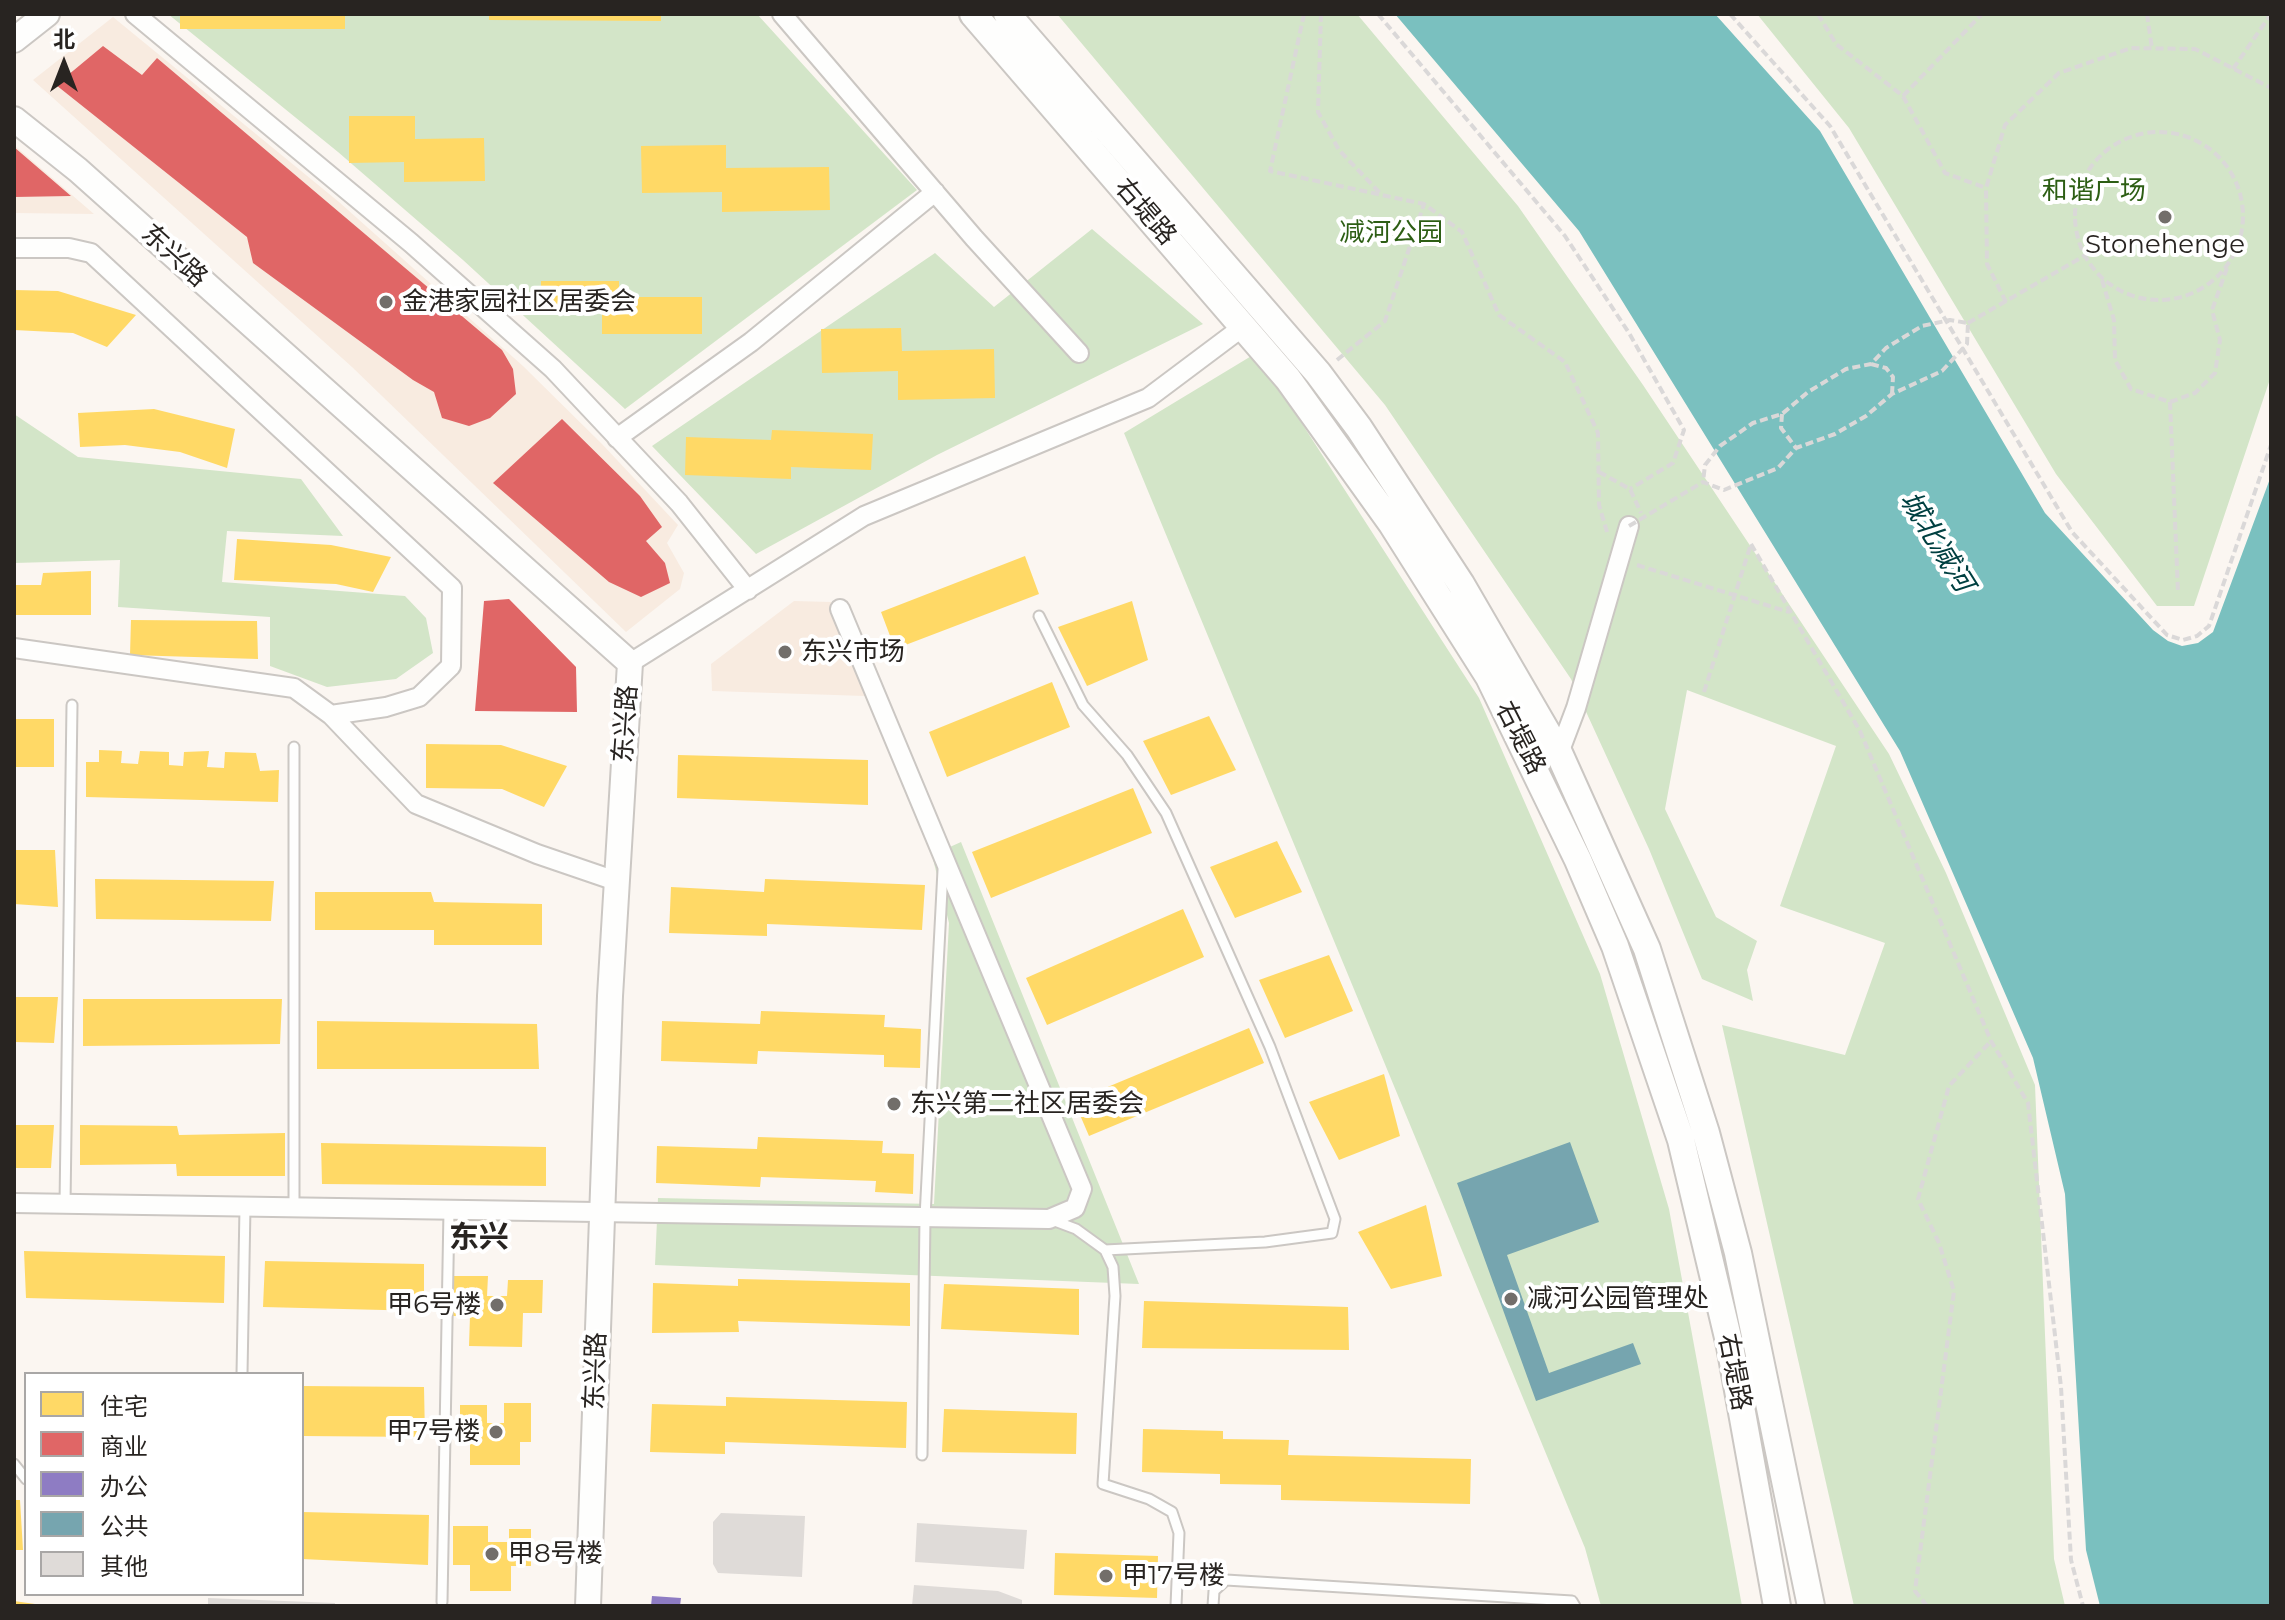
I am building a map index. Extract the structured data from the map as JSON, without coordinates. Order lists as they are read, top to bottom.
{
  "streets": {
    "main road": ["右堤路"],
    "street": ["东兴路"]
  },
  "districts": ["东兴"],
  "water": ["城北减河"],
  "parks": ["和谐广场", "减河公园"],
  "places": [
    "Stonehenge",
    "金港家园社区居委会",
    "东兴市场",
    "东兴第二社区居委会",
    "减河公园管理处",
    "甲6号楼",
    "甲7号楼",
    "甲8号楼",
    "甲17号楼"
  ],
  "legend": [
    "住宅",
    "商业",
    "办公",
    "公共",
    "其他"
  ],
  "north": "top"
}
